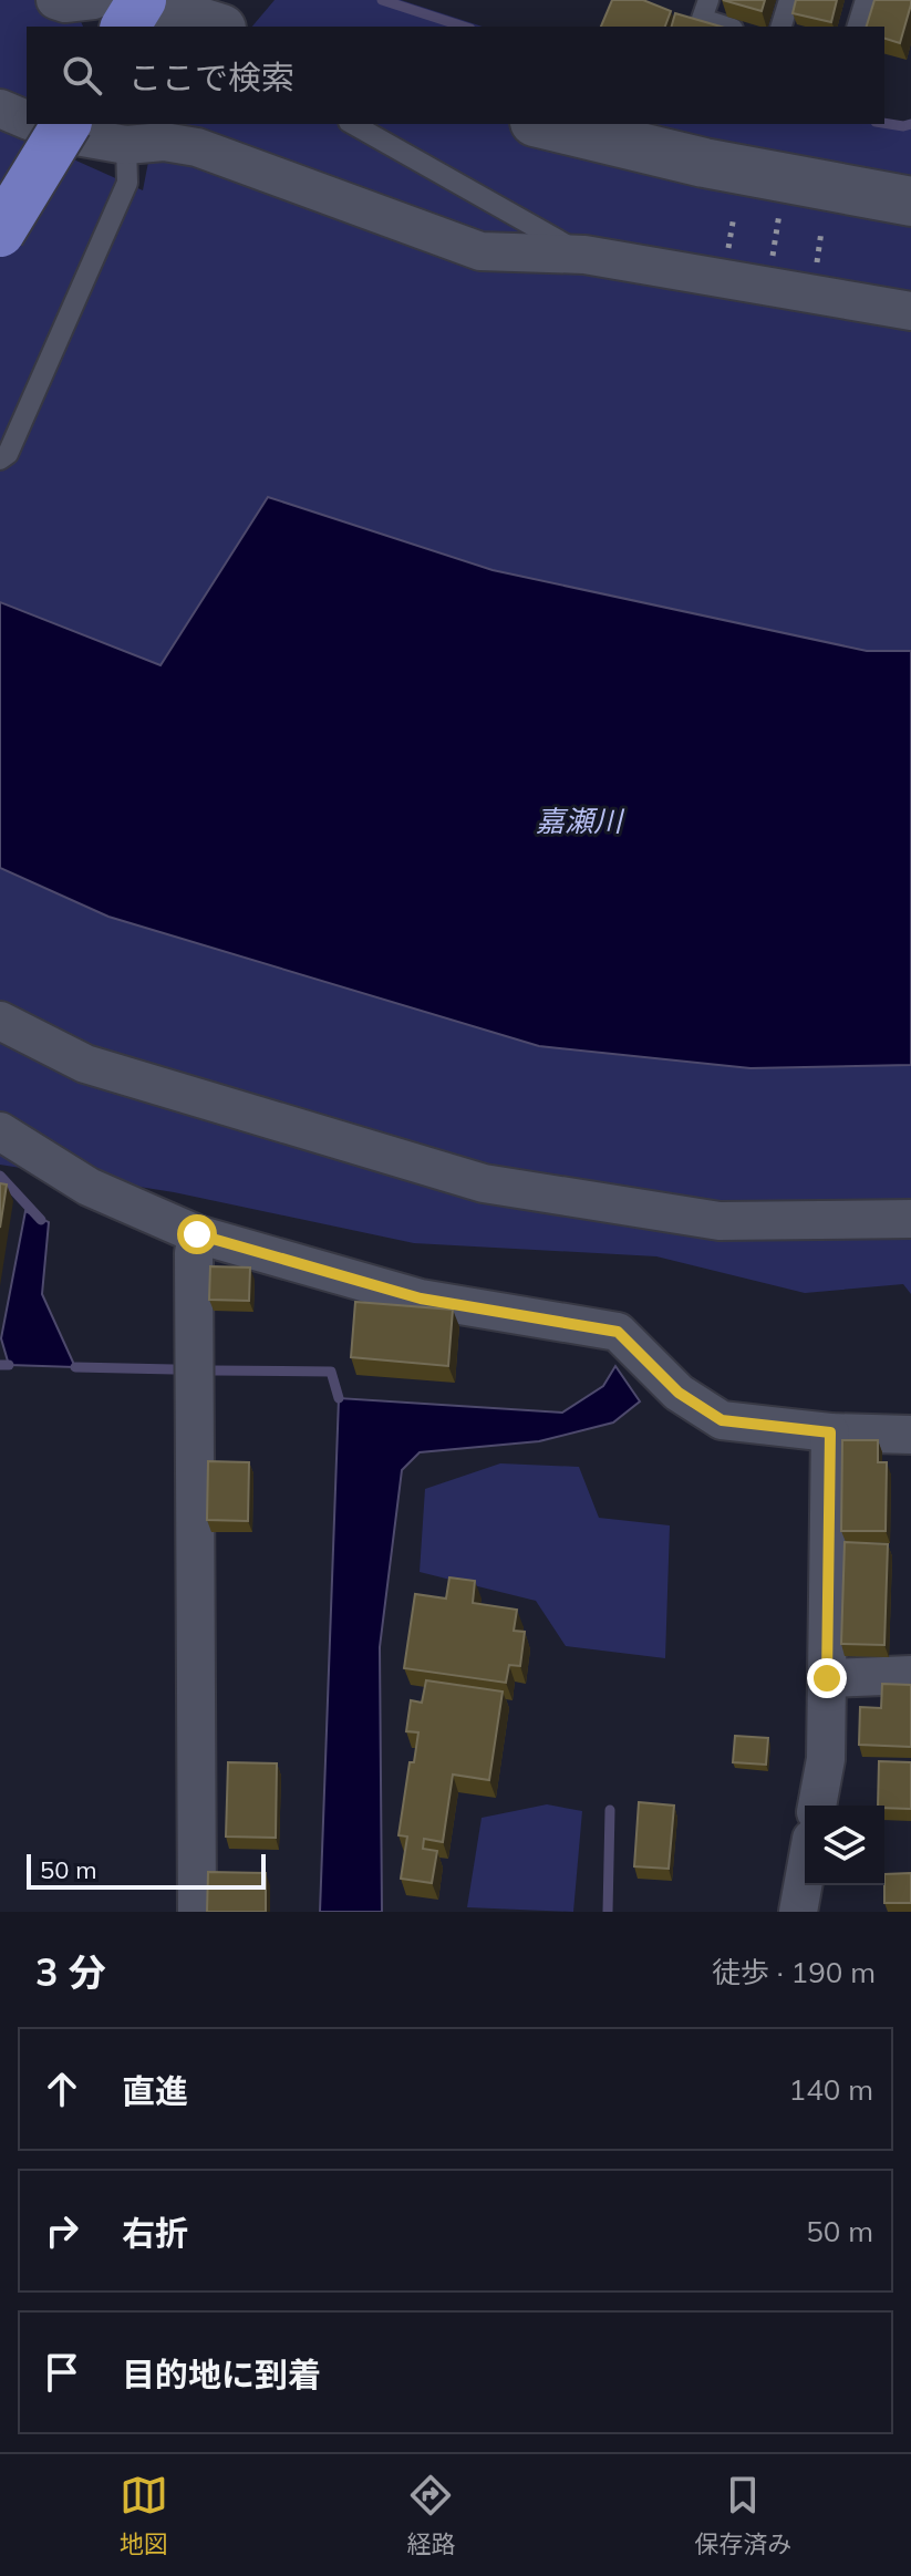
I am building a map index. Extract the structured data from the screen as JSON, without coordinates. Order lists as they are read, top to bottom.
{
  "water": ["嘉瀬川"],
  "scale_bar": "50 m",
  "page": {
    "search": "ここで検索",
    "scale": "50 m",
    "heading": ["3 分", "徒歩 · 190 m"],
    "list": [
      ["直進", "140 m"],
      ["右折", "50 m"],
      "目的地に到着"
    ],
    "nav": ["地図", "経路", "保存済み"]
  }
}
